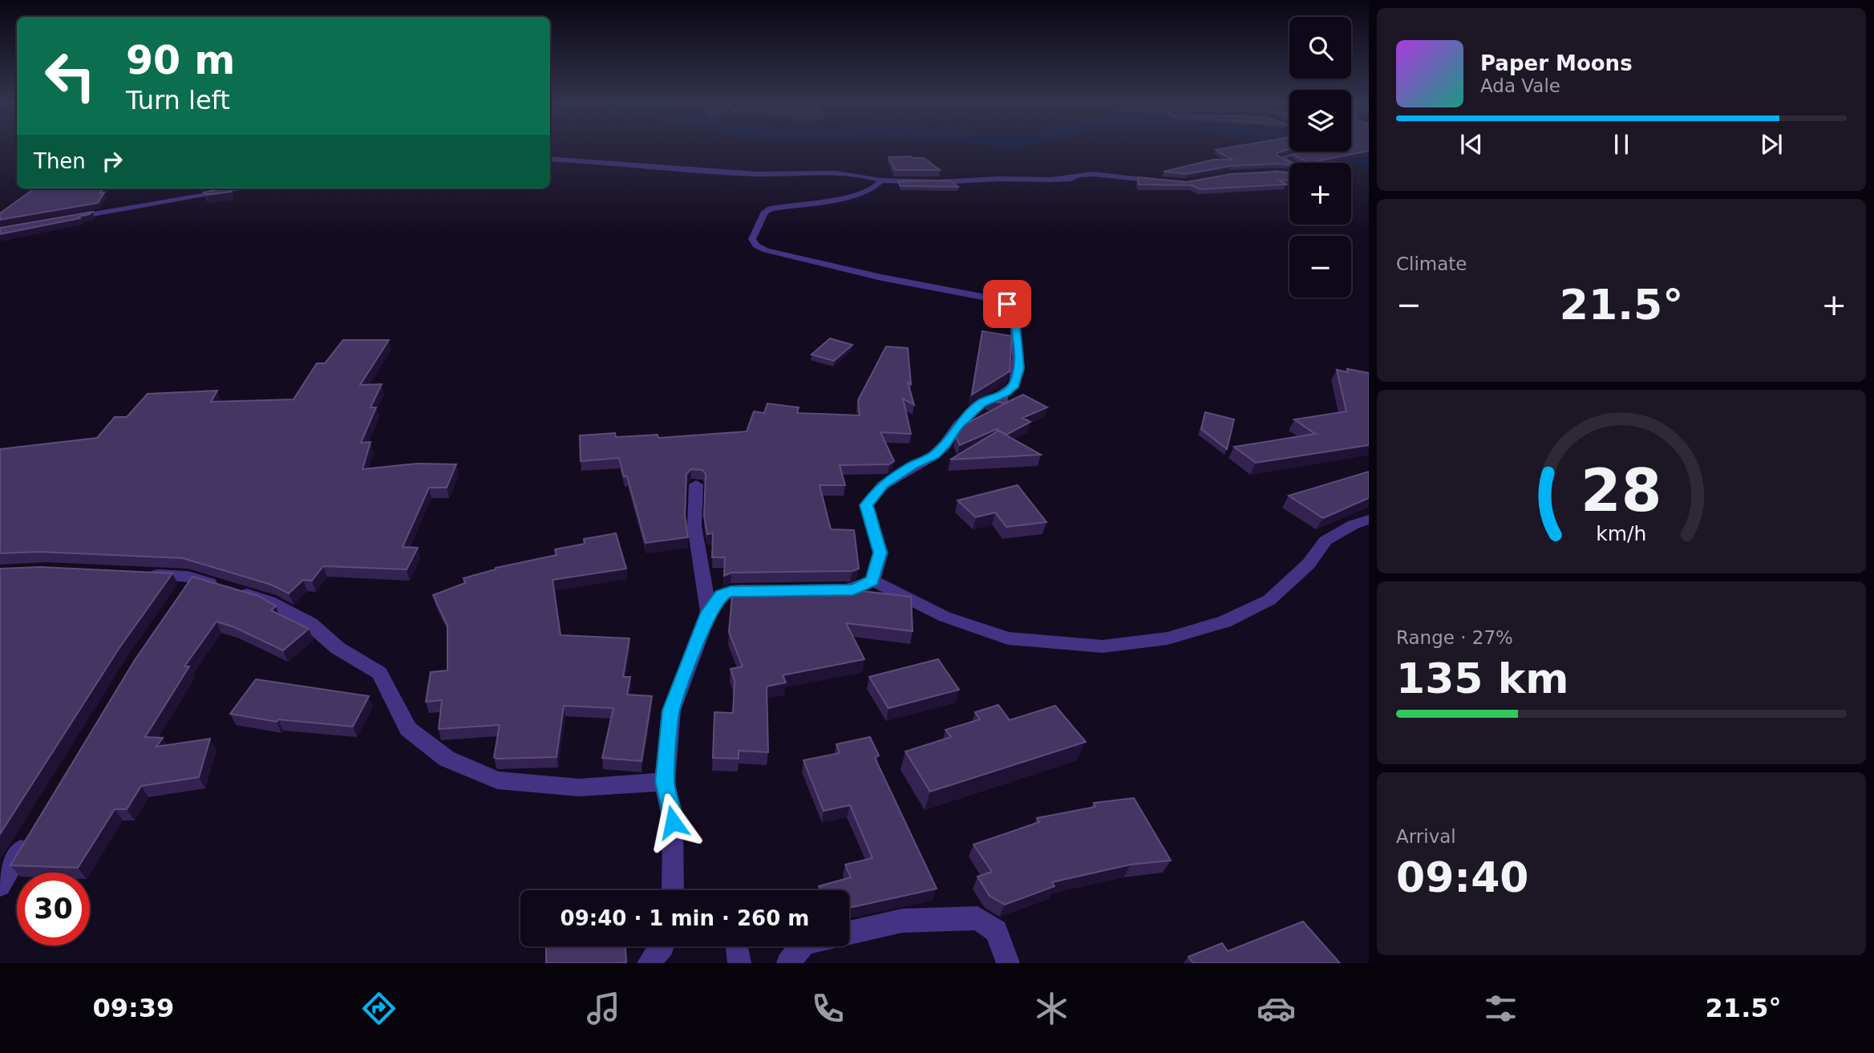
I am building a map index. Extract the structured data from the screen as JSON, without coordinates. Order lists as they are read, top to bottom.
{
  "page": {
    "map_buttons": ["+", "−"],
    "turn": ["90 m", "Turn left"],
    "song": ["Paper Moons", "Ada Vale"],
    "then": "Then",
    "tile": [
      "Climate",
      ["Range · 27%", "135 km"],
      ["Arrival", "09:40"]
    ],
    "heat": ["−", "21.5°", "+"],
    "limit": "30",
    "trip": "09:40 · 1 min · 260 m",
    "tabs": ["09:39", "21.5°"],
    "gauge": ["28", "km/h"]
  }
}
